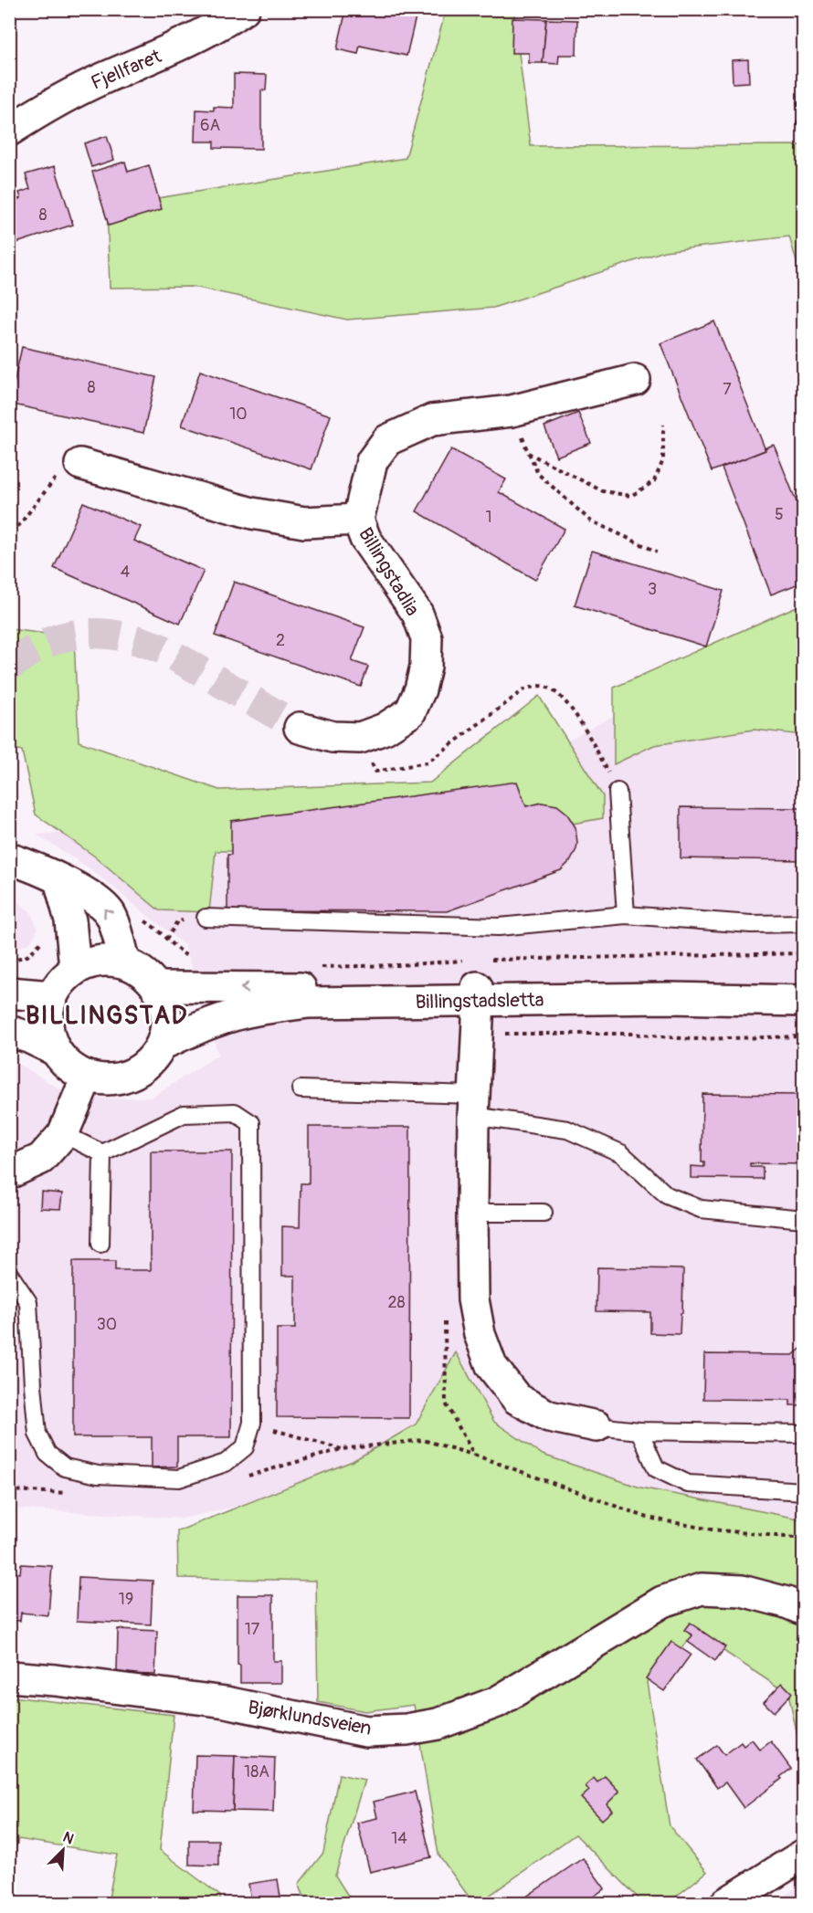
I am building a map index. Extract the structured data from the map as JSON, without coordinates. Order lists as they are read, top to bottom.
{
  "streets": {
    "street": [
      "Fjellfaret",
      "Billingstadlia",
      "Billingstadsletta",
      "Bjørklundsveien"
    ]
  },
  "districts": ["BILLINGSTAD"],
  "house_numbers": [
    "6A",
    "8",
    "8",
    "7",
    "10",
    "5",
    "1",
    "4",
    "3",
    "2",
    "28",
    "30",
    "19",
    "17",
    "18A",
    "14"
  ],
  "north": "top right"
}
